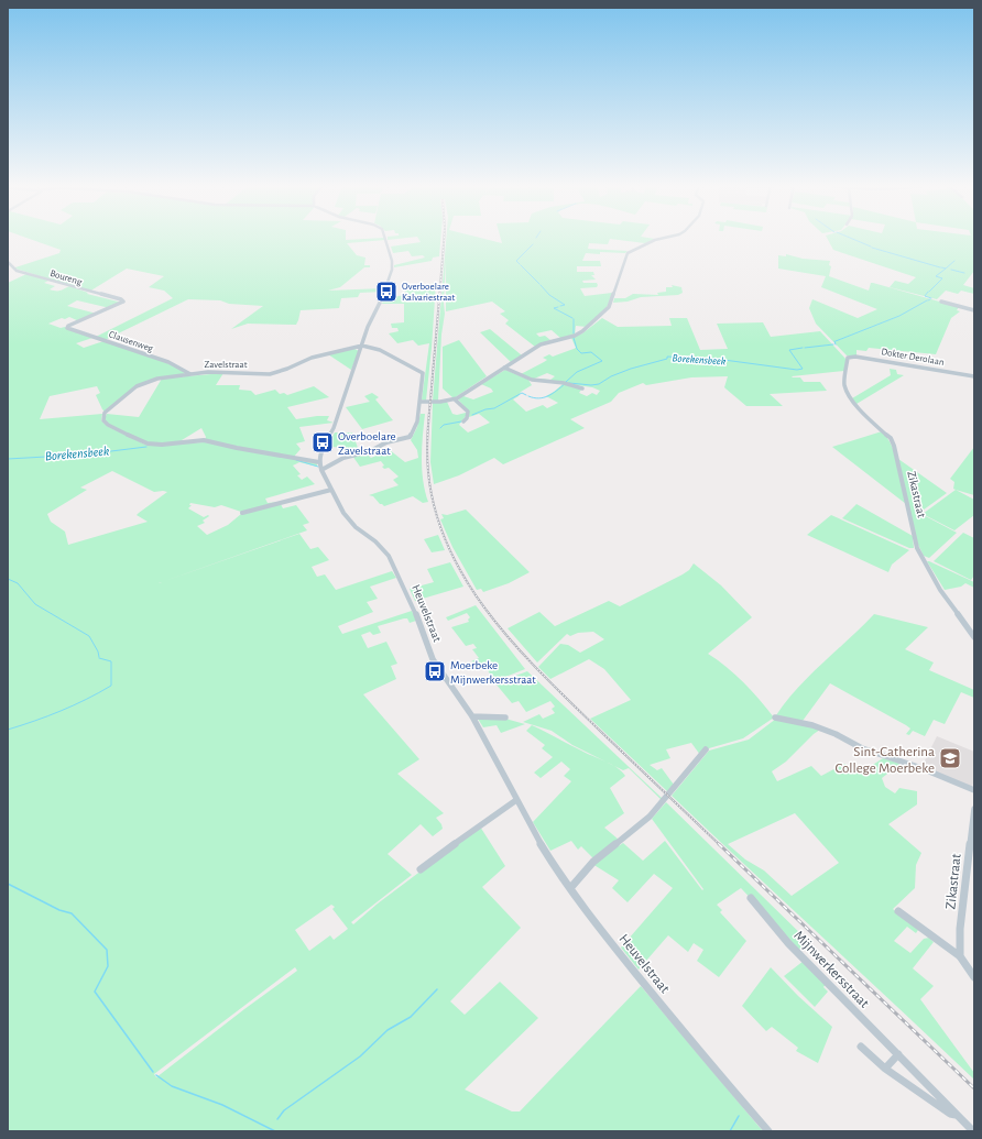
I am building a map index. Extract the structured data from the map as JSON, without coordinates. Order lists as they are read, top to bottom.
{
  "streets": {
    "street": [
      "Boureng",
      "Clausenweg",
      "Dokter Derolaan",
      "Zavelstraat",
      "Zikastraat",
      "Heuvelstraat",
      "Mijnwerkersstraat"
    ]
  },
  "crossings": [
    ["Boureng", "Clausenweg"],
    ["Clausenweg", "Zavelstraat"],
    ["Dokter Derolaan", "Zikastraat"],
    ["Zavelstraat", "Heuvelstraat"]
  ],
  "water": ["Borekensbeek"],
  "places": {
    "bus stop": ["Overboelare Kalvariestraat", "Overboelare Zavelstraat", "Moerbeke Mijnwerkersstraat"],
    "school or university": ["Sint-Catherina College Moerbeke"]
  }
}
